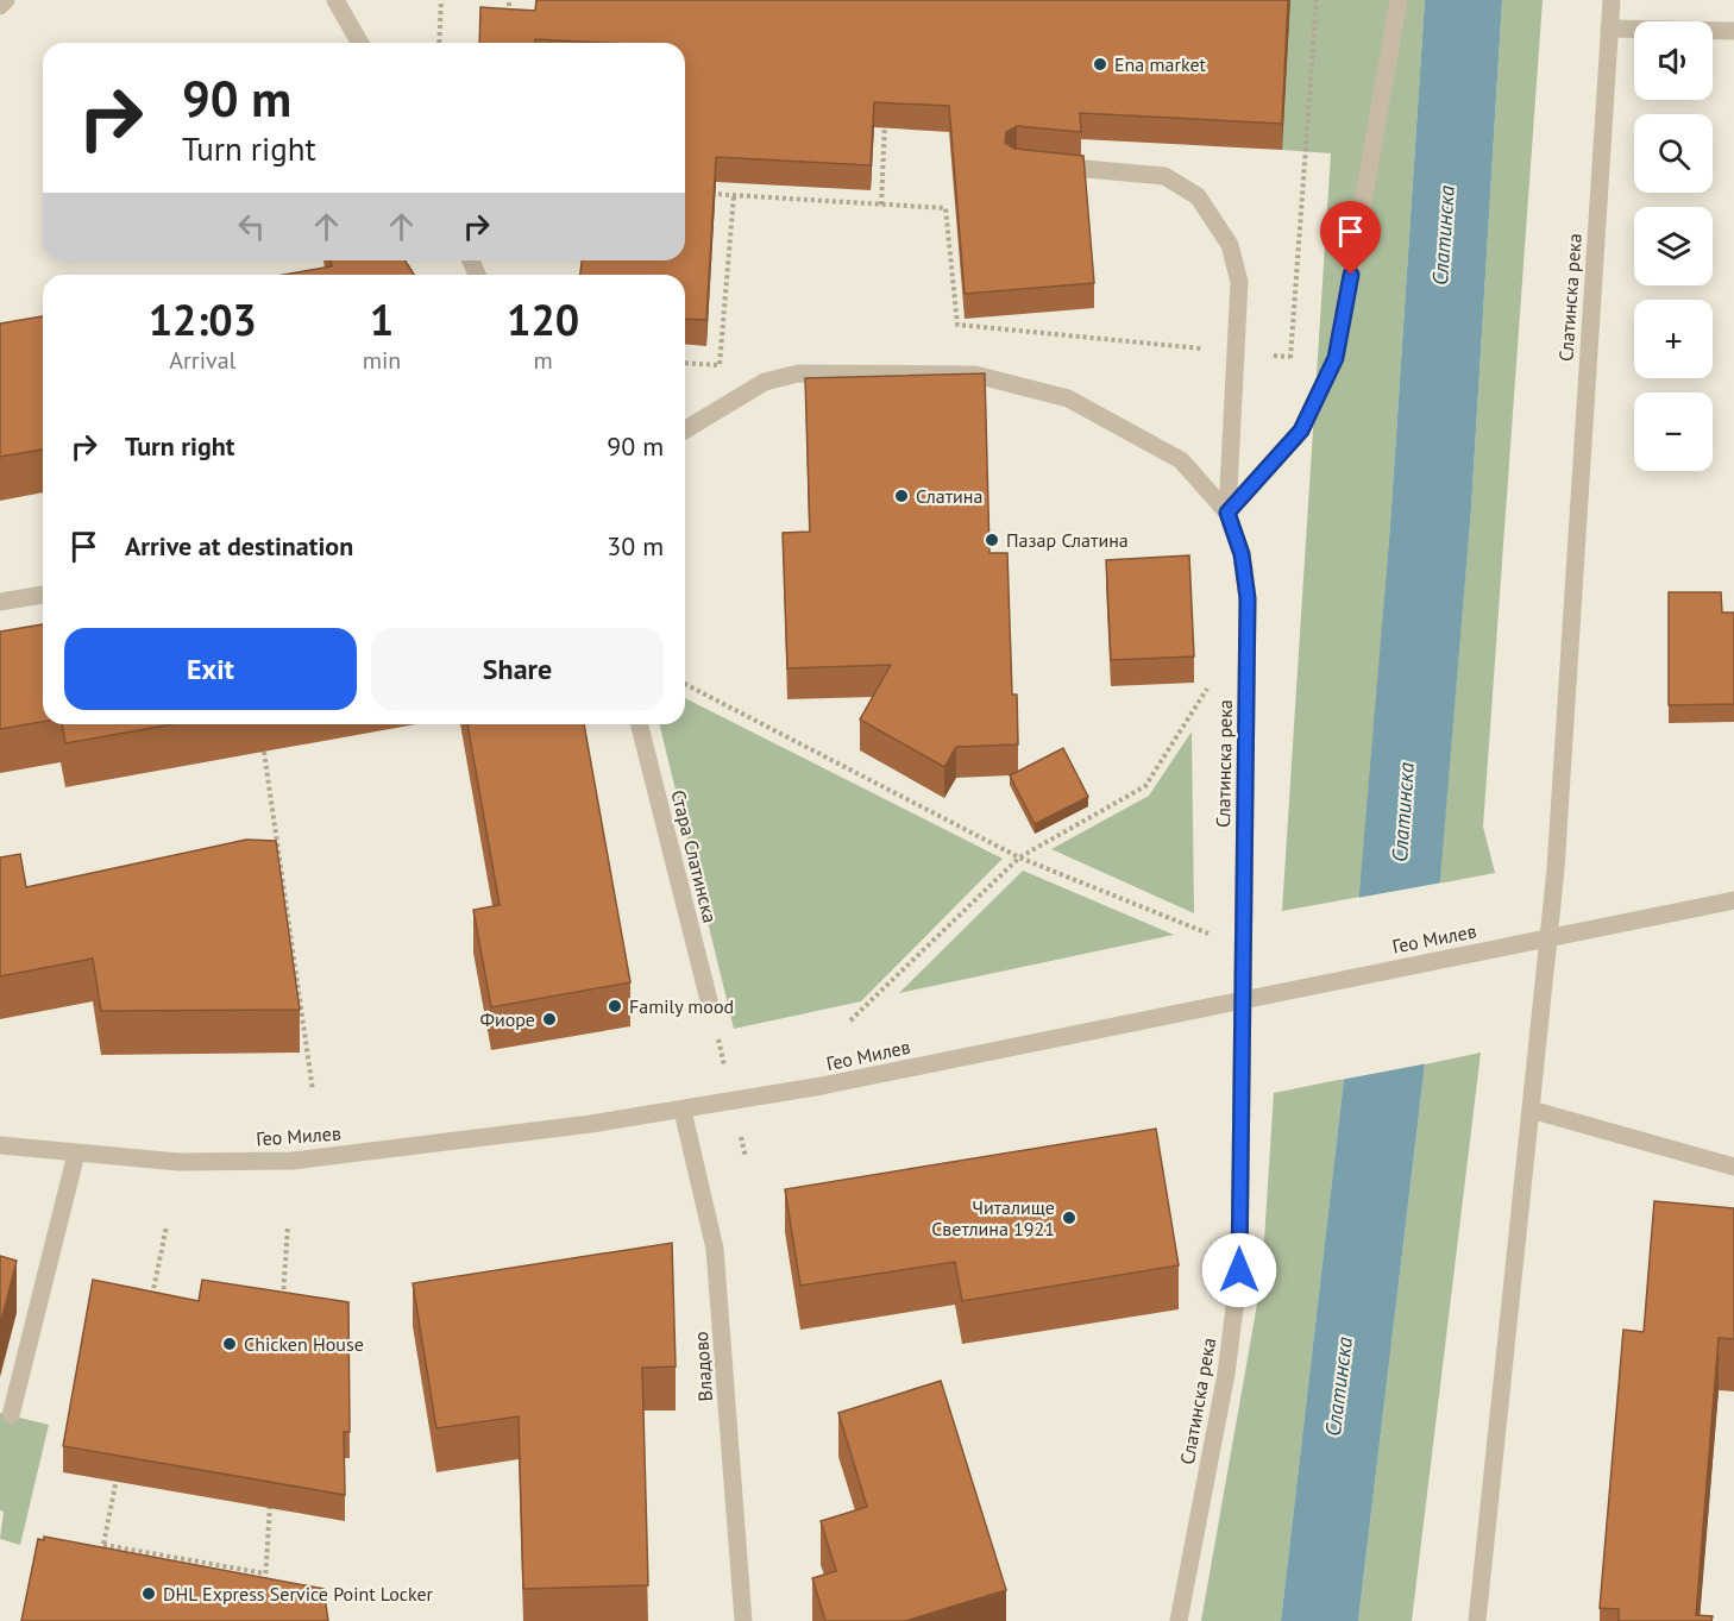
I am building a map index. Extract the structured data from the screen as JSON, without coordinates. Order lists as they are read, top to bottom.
{
  "streets": {
    "street": [
      "Слатинска река",
      "Стара Слатинска",
      "Гео Милев",
      "Владово"
    ]
  },
  "crossings": [
    ["Слатинска река", "Гео Милев"],
    ["Гео Милев", "Владово"]
  ],
  "water": ["Слатинска"],
  "places": [
    "Ena market",
    "Слатина",
    "Пазар Слатина",
    "Family mood",
    "Фиоре",
    "Читалище Светлина 1921",
    "Chicken House",
    "DHL Express Service Point Locker"
  ],
  "page": {
    "map_buttons": ["+", "−"],
    "turn": ["90 m", "Turn right"],
    "eta": [
      "12:03",
      "Arrival",
      "1",
      "min",
      "120",
      "m"
    ],
    "list": [
      {
        "name": "Turn right",
        "value": "90 m"
      },
      {
        "name": "Arrive at destination",
        "value": "30 m"
      }
    ],
    "buttons": ["Exit", "Share"]
  }
}
